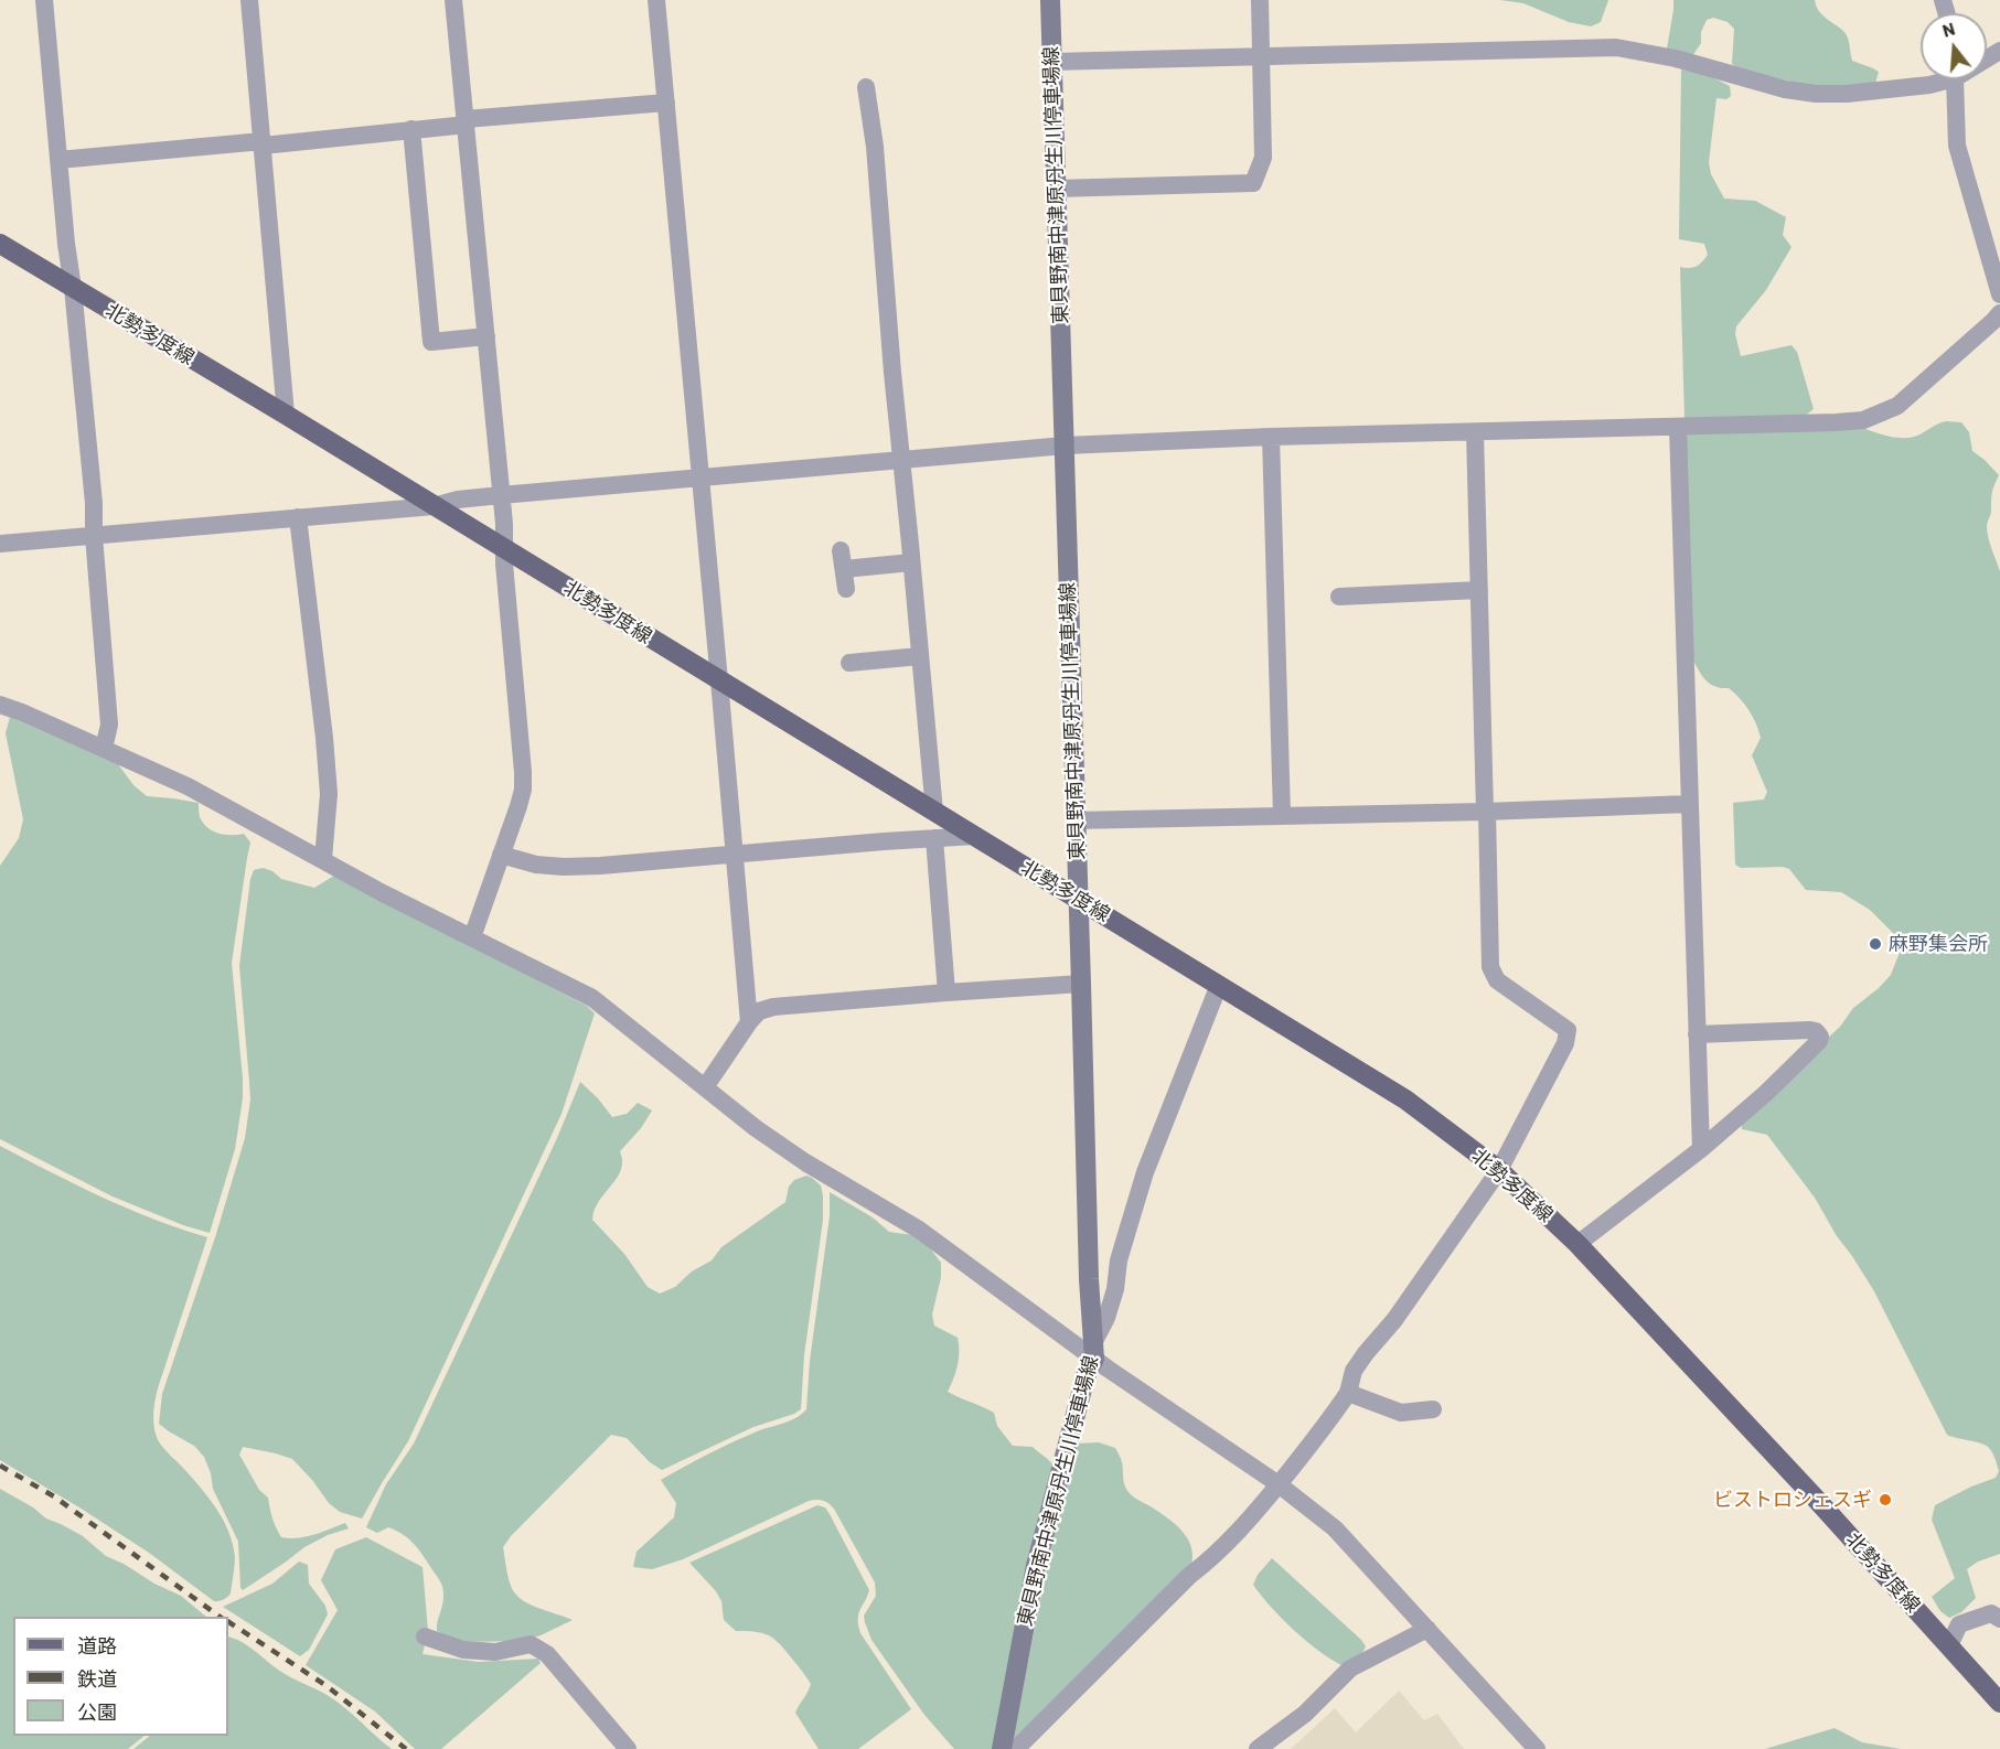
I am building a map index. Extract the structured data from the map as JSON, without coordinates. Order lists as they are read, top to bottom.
{
  "streets": {
    "main road": ["東貝野南中津原丹生川停車場線", "北勢多度線"]
  },
  "crossings": [
    ["東貝野南中津原丹生川停車場線", "北勢多度線"]
  ],
  "places": ["麻野集会所", "ビストロシェスギ"],
  "legend": ["道路", "鉄道", "公園"],
  "north": "top"
}
